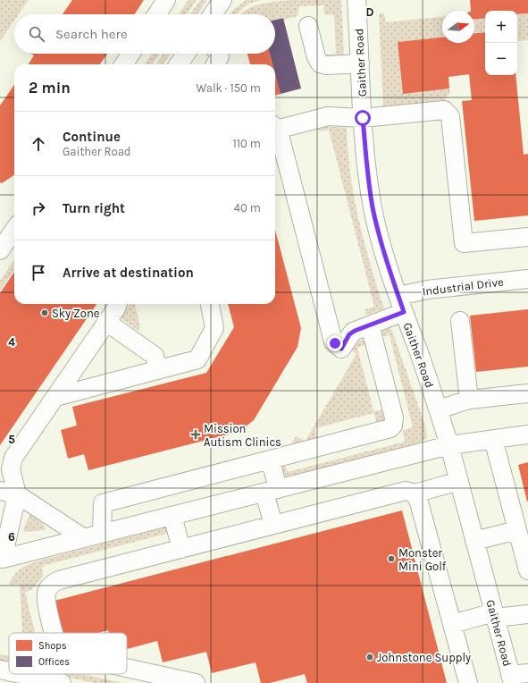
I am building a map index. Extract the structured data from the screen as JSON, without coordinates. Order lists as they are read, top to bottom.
{
  "streets": {
    "street": ["Gaither Road", "Industrial Drive"]
  },
  "crossings": [
    ["Gaither Road", "Industrial Drive"]
  ],
  "places": {
    "other": ["Sky Zone", "Monster Mini Golf", "Johnstone Supply"],
    "health": ["Mission Autism Clinics"]
  },
  "legend": ["Shops", "Offices"],
  "north": "right",
  "page": {
    "map_buttons": ["+", "−"],
    "search": "Search here",
    "heading": ["2 min", "Walk · 150 m"],
    "list": [
      ["Continue", "Gaither Road", "110 m"],
      ["Turn right", "40 m"],
      "Arrive at destination"
    ]
  },
  "grid": {
    "columns": ["D"],
    "rows": ["4", "5", "6"]
  }
}
